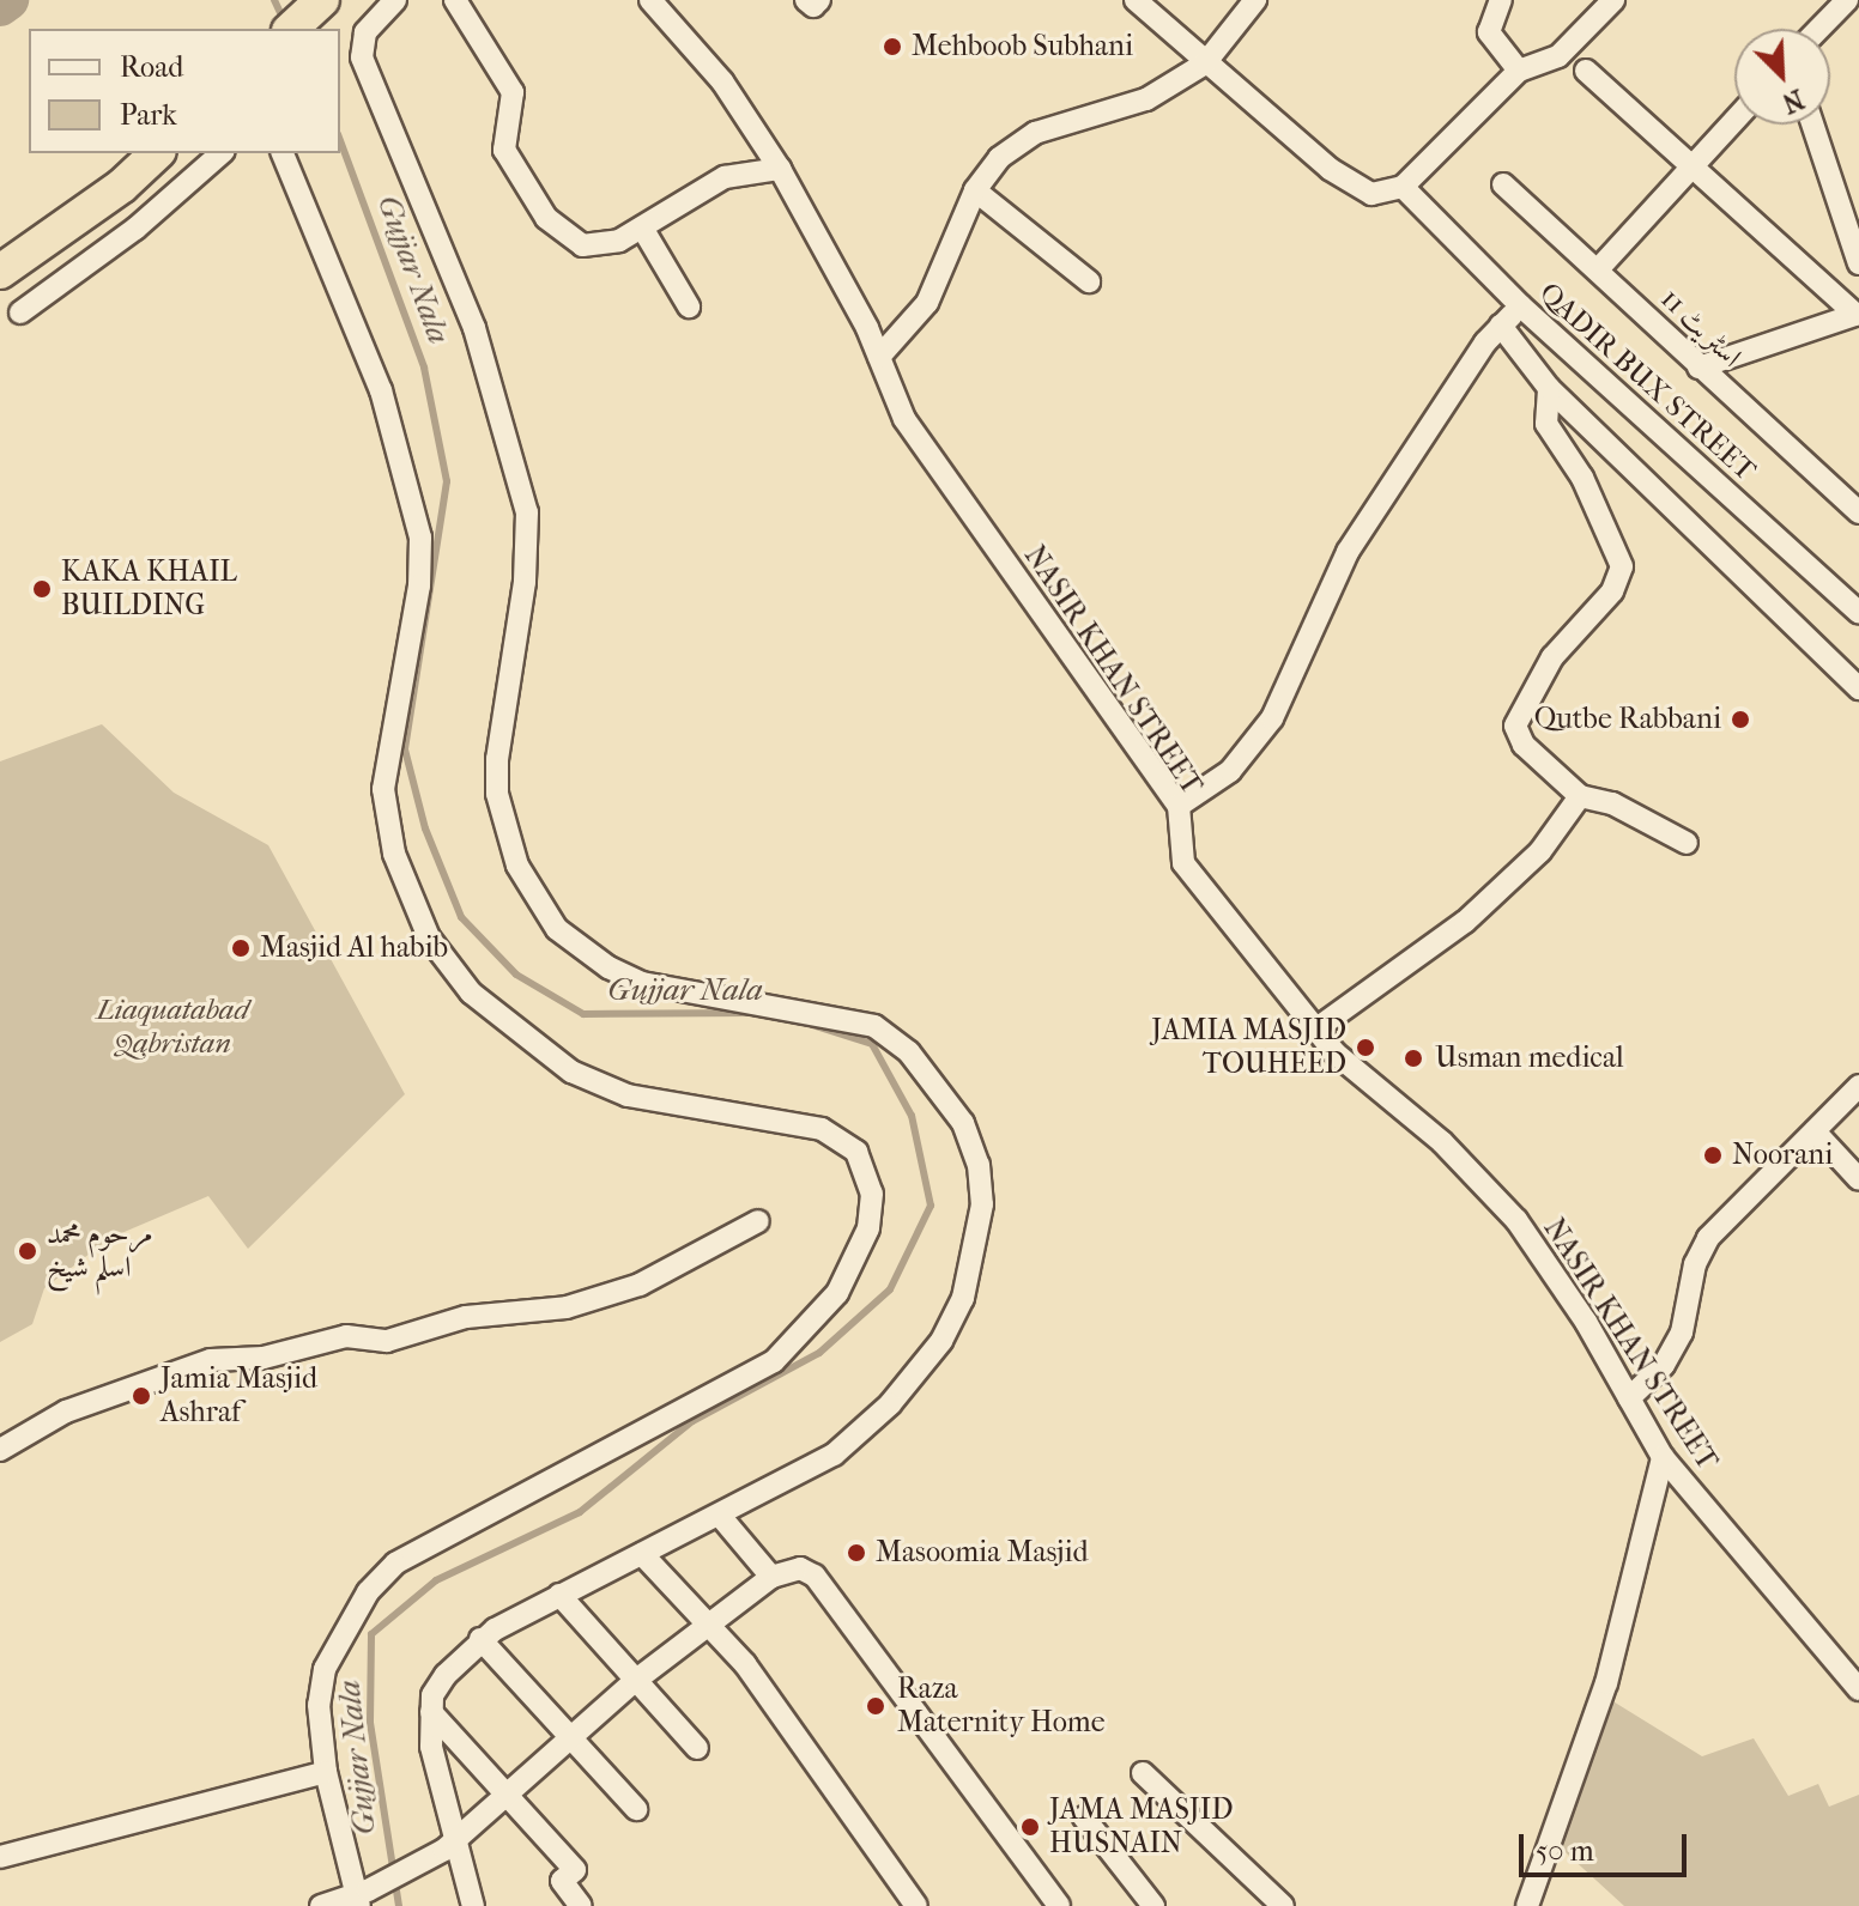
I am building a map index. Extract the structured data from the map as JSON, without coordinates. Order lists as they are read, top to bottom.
{
  "streets": {
    "street": ["اسٹریٹ 11", "QADIR BUX STREET", "NASIR KHAN STREET"]
  },
  "water": ["Gujjar Nala"],
  "parks": ["Liaquatabad Qabristan"],
  "places": [
    "Mehboob Subhani",
    "KAKA KHAIL BUILDING",
    "Qutbe Rabbani",
    "Masjid Al habib",
    "JAMIA MASJID TOUHEED",
    "Usman medical",
    "Noorani",
    "مرحوم محمد اسلم شیخ",
    "Jamia Masjid Ashraf",
    "Masoomia Masjid",
    "Raza Maternity Home",
    "JAMA MASJID HUSNAIN"
  ],
  "legend": ["Road", "Park"],
  "scale_bar": "50 m",
  "north": "bottom right"
}
